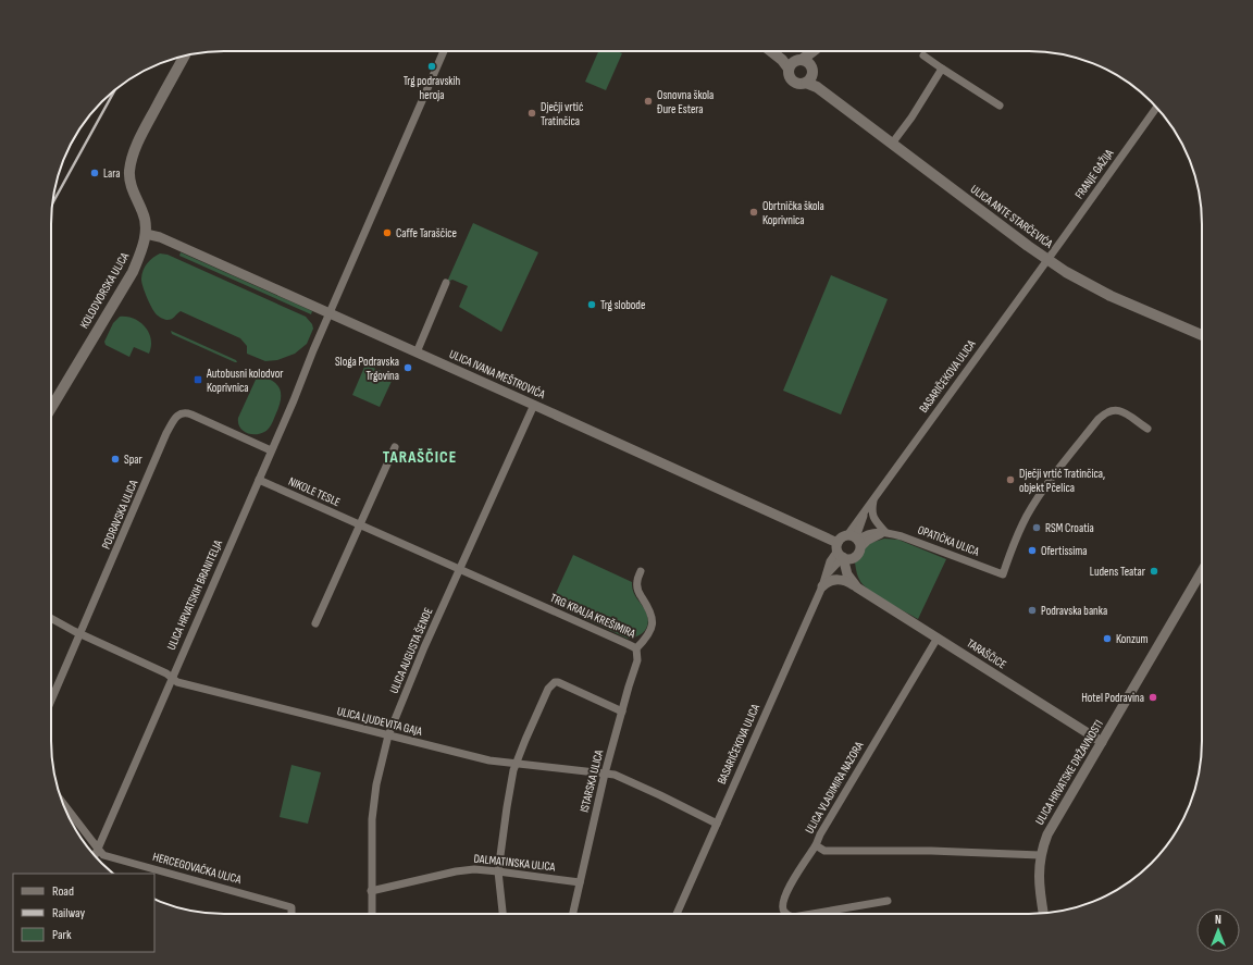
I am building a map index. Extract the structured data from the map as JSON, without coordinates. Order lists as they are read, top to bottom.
{
  "streets": {
    "main road": ["ULICA ANTE STARČEVIĆA", "KOLODVORSKA ULICA"],
    "street": [
      "FRANJE GAŽIJA",
      "ULICA IVANA MEŠTROVIĆA",
      "BASARIČEKOVA ULICA",
      "NIKOLE TESLE",
      "PODRAVSKA ULICA",
      "OPATIČKA ULICA",
      "ULICA HRVATSKIH BRANITELJA",
      "TRG KRALJA KREŠIMIRA",
      "ULICA AUGUSTA ŠENOE",
      "TARAŠČICE",
      "ULICA LJUDEVITA GAJA",
      "ULICA HRVATSKE DRŽAVNOSTI",
      "ISTARSKA ULICA",
      "ULICA VLADIMIRA NAZORA",
      "DALMATINSKA ULICA",
      "HERCEGOVAČKA ULICA"
    ]
  },
  "crossings": [
    ["FRANJE GAŽIJA", "ULICA ANTE STARČEVIĆA"],
    ["FRANJE GAŽIJA", "BASARIČEKOVA ULICA"],
    ["ULICA ANTE STARČEVIĆA", "BASARIČEKOVA ULICA"],
    ["KOLODVORSKA ULICA", "ULICA IVANA MEŠTROVIĆA"],
    ["ULICA IVANA MEŠTROVIĆA", "BASARIČEKOVA ULICA"],
    ["ULICA IVANA MEŠTROVIĆA", "ULICA HRVATSKIH BRANITELJA"],
    ["ULICA IVANA MEŠTROVIĆA", "ULICA AUGUSTA ŠENOE"],
    ["ULICA IVANA MEŠTROVIĆA", "TARAŠČICE"],
    ["BASARIČEKOVA ULICA", "TARAŠČICE"],
    ["BASARIČEKOVA ULICA", "ULICA LJUDEVITA GAJA"],
    ["NIKOLE TESLE", "ULICA HRVATSKIH BRANITELJA"],
    ["NIKOLE TESLE", "TRG KRALJA KREŠIMIRA"],
    ["NIKOLE TESLE", "ULICA AUGUSTA ŠENOE"],
    ["PODRAVSKA ULICA", "ULICA HRVATSKIH BRANITELJA"],
    ["PODRAVSKA ULICA", "ULICA LJUDEVITA GAJA"],
    ["ULICA HRVATSKIH BRANITELJA", "ULICA LJUDEVITA GAJA"],
    ["ULICA HRVATSKIH BRANITELJA", "HERCEGOVAČKA ULICA"],
    ["TRG KRALJA KREŠIMIRA", "ULICA AUGUSTA ŠENOE"],
    ["TRG KRALJA KREŠIMIRA", "ISTARSKA ULICA"],
    ["ULICA AUGUSTA ŠENOE", "ULICA LJUDEVITA GAJA"],
    ["ULICA AUGUSTA ŠENOE", "DALMATINSKA ULICA"],
    ["TARAŠČICE", "ULICA HRVATSKE DRŽAVNOSTI"],
    ["TARAŠČICE", "ULICA VLADIMIRA NAZORA"],
    ["ULICA LJUDEVITA GAJA", "ISTARSKA ULICA"],
    ["ULICA HRVATSKE DRŽAVNOSTI", "ULICA VLADIMIRA NAZORA"],
    ["ISTARSKA ULICA", "DALMATINSKA ULICA"]
  ],
  "districts": ["TARAŠČICE"],
  "places": {
    "other": [
      "Trg podravskih heroja",
      "Osnovna škola Đure Estera",
      "Dječji vrtić Tratinčica",
      "Lara",
      "Obrtnička škola Koprivnica",
      "Caffe Taraščice",
      "Trg slobode",
      "Sloga Podravska Trgovina",
      "Spar",
      "Dječji vrtić Tratinčica, objekt Pčelica",
      "RSM Croatia",
      "Ofertissima",
      "Ludens Teatar",
      "Podravska banka",
      "Konzum",
      "Hotel Podravina"
    ],
    "transit": ["Autobusni kolodvor Koprivnica"]
  },
  "legend": ["Road", "Railway", "Park"],
  "north": "top"
}
